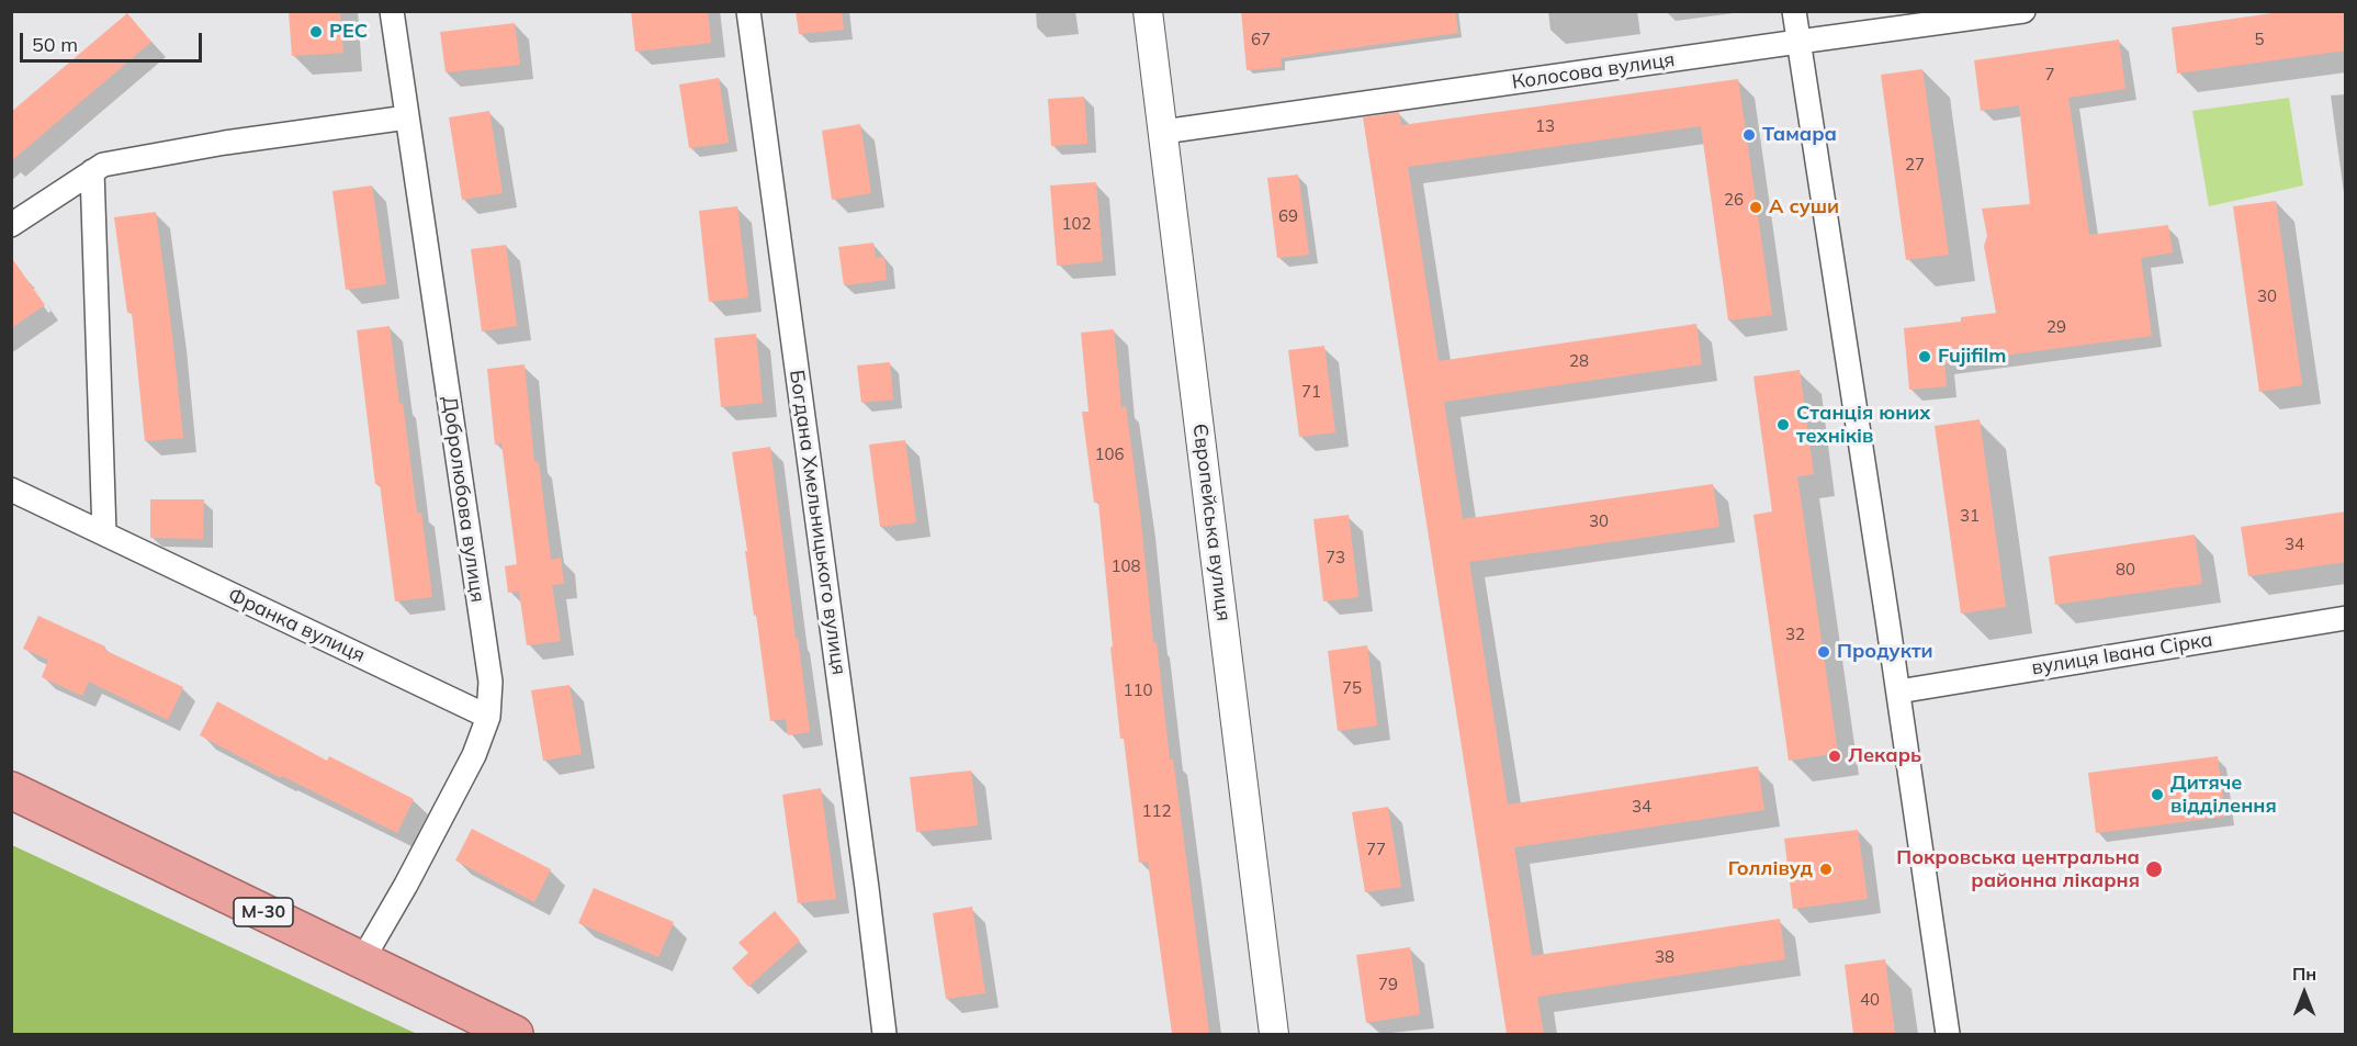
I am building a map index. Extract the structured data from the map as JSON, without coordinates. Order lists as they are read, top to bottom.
{
  "streets": {
    "highway": ["М-30"],
    "street": [
      "Колосова вулиця",
      "Добролюбова вулиця",
      "Богдана Хмельницького вулиця",
      "Європейська вулиця",
      "Франка вулиця",
      "вулиця Івана Сірка"
    ]
  },
  "crossings": [
    ["Колосова вулиця", "Європейська вулиця"],
    ["Добролюбова вулиця", "Франка вулиця"],
    ["Добролюбова вулиця", "М-30"]
  ],
  "places": [
    "РЕС",
    "Тамара",
    "А суши",
    "Fujifilm",
    "Станція юних техніків",
    "Продукти",
    "Лекарь",
    "Дитяче відділення",
    "Голлівуд",
    "Покровська центральна районна лікарня"
  ],
  "house_numbers": [
    "67",
    "5",
    "7",
    "13",
    "27",
    "26",
    "69",
    "102",
    "30",
    "29",
    "28",
    "71",
    "106",
    "31",
    "30",
    "34",
    "73",
    "108",
    "80",
    "32",
    "75",
    "110",
    "34",
    "112",
    "77",
    "38",
    "79",
    "40"
  ],
  "scale_bar": "50 m",
  "north": "top"
}
